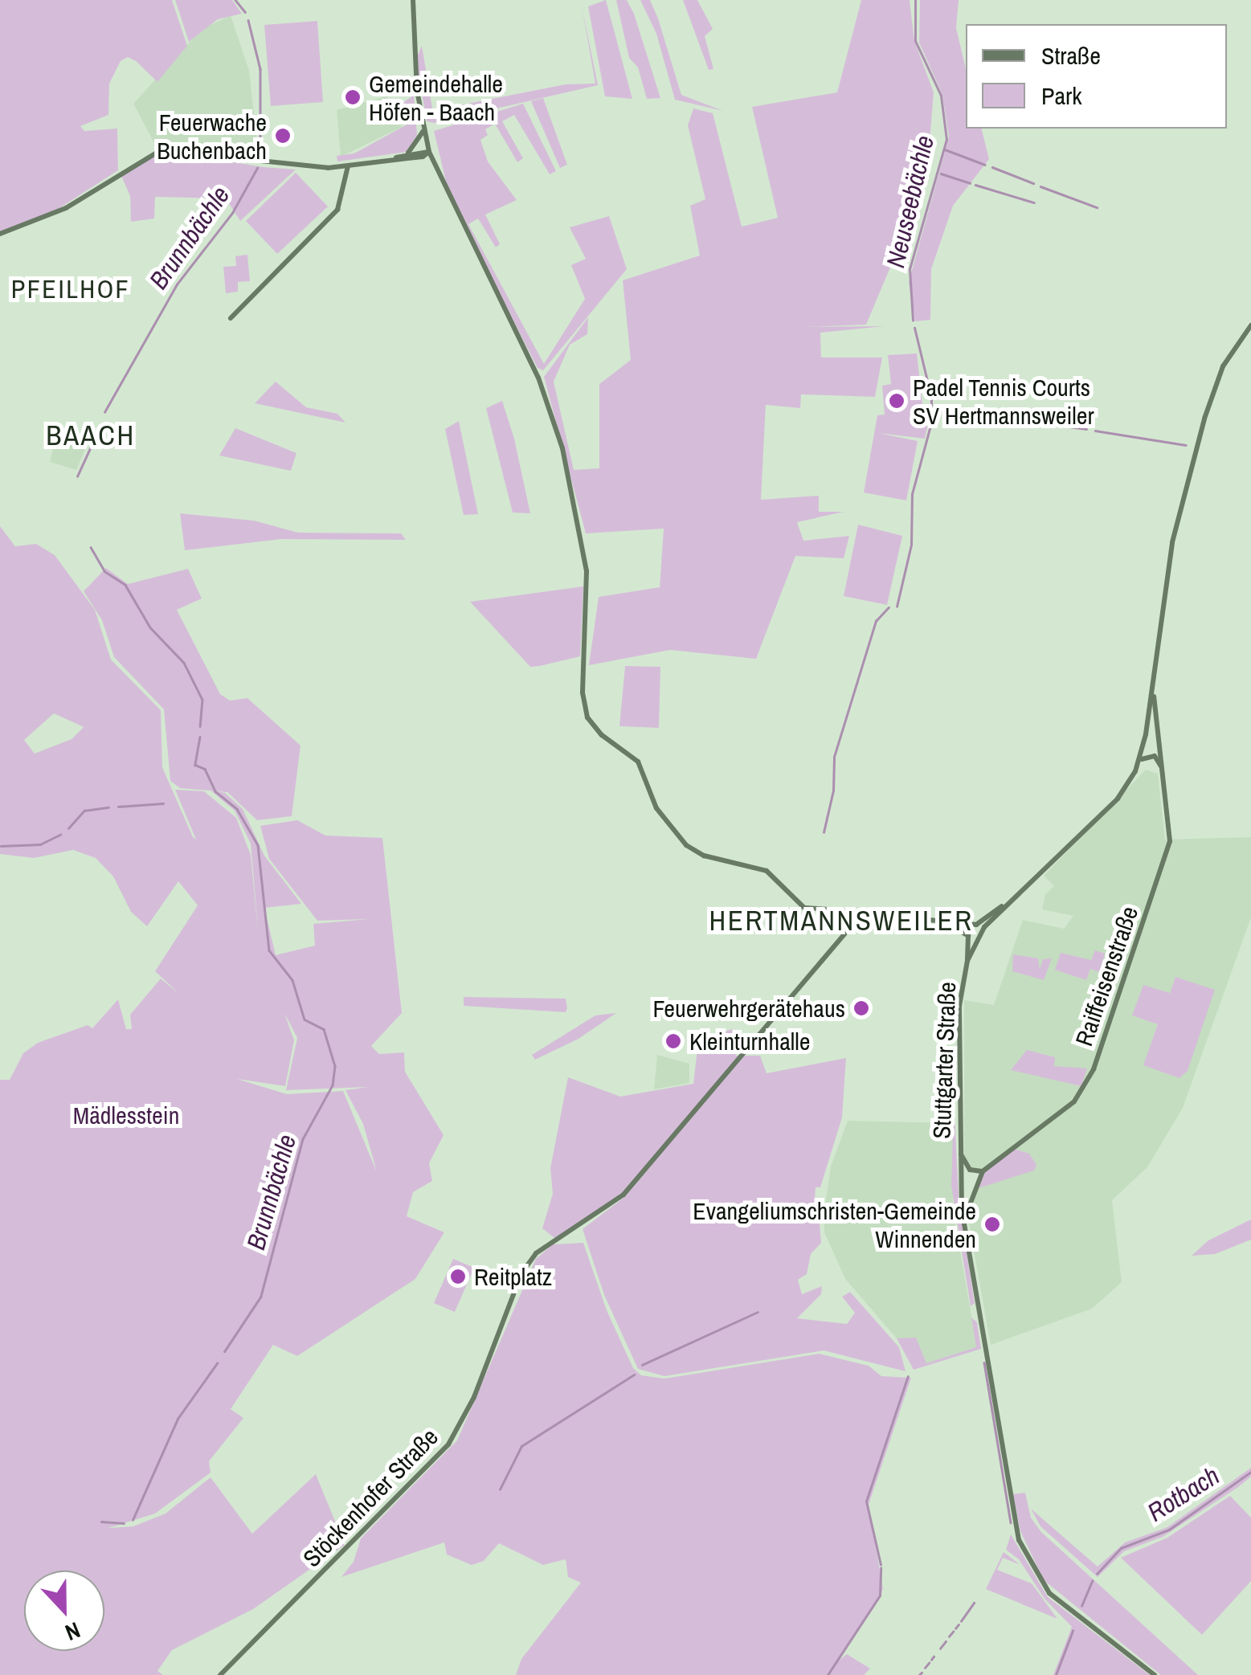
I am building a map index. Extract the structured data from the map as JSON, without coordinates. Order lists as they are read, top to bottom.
{
  "streets": {
    "main road": ["Raiffeisenstraße", "Stuttgarter Straße", "Stöckenhofer Straße"]
  },
  "crossings": [
    ["Raiffeisenstraße", "Stuttgarter Straße"]
  ],
  "districts": ["PFEILHOF", "BAACH", "HERTMANNSWEILER"],
  "water": ["Neuseebächle", "Brunnbächle", "Rotbach"],
  "parks": ["Mädlesstein"],
  "places": [
    "Gemeindehalle Höfen - Baach",
    "Feuerwache Buchenbach",
    "Padel Tennis Courts SV Hertmannsweiler",
    "Feuerwehrgerätehaus",
    "Kleinturnhalle",
    "Evangeliumschristen-Gemeinde Winnenden",
    "Reitplatz"
  ],
  "legend": ["Straße", "Park"],
  "north": "bottom"
}
